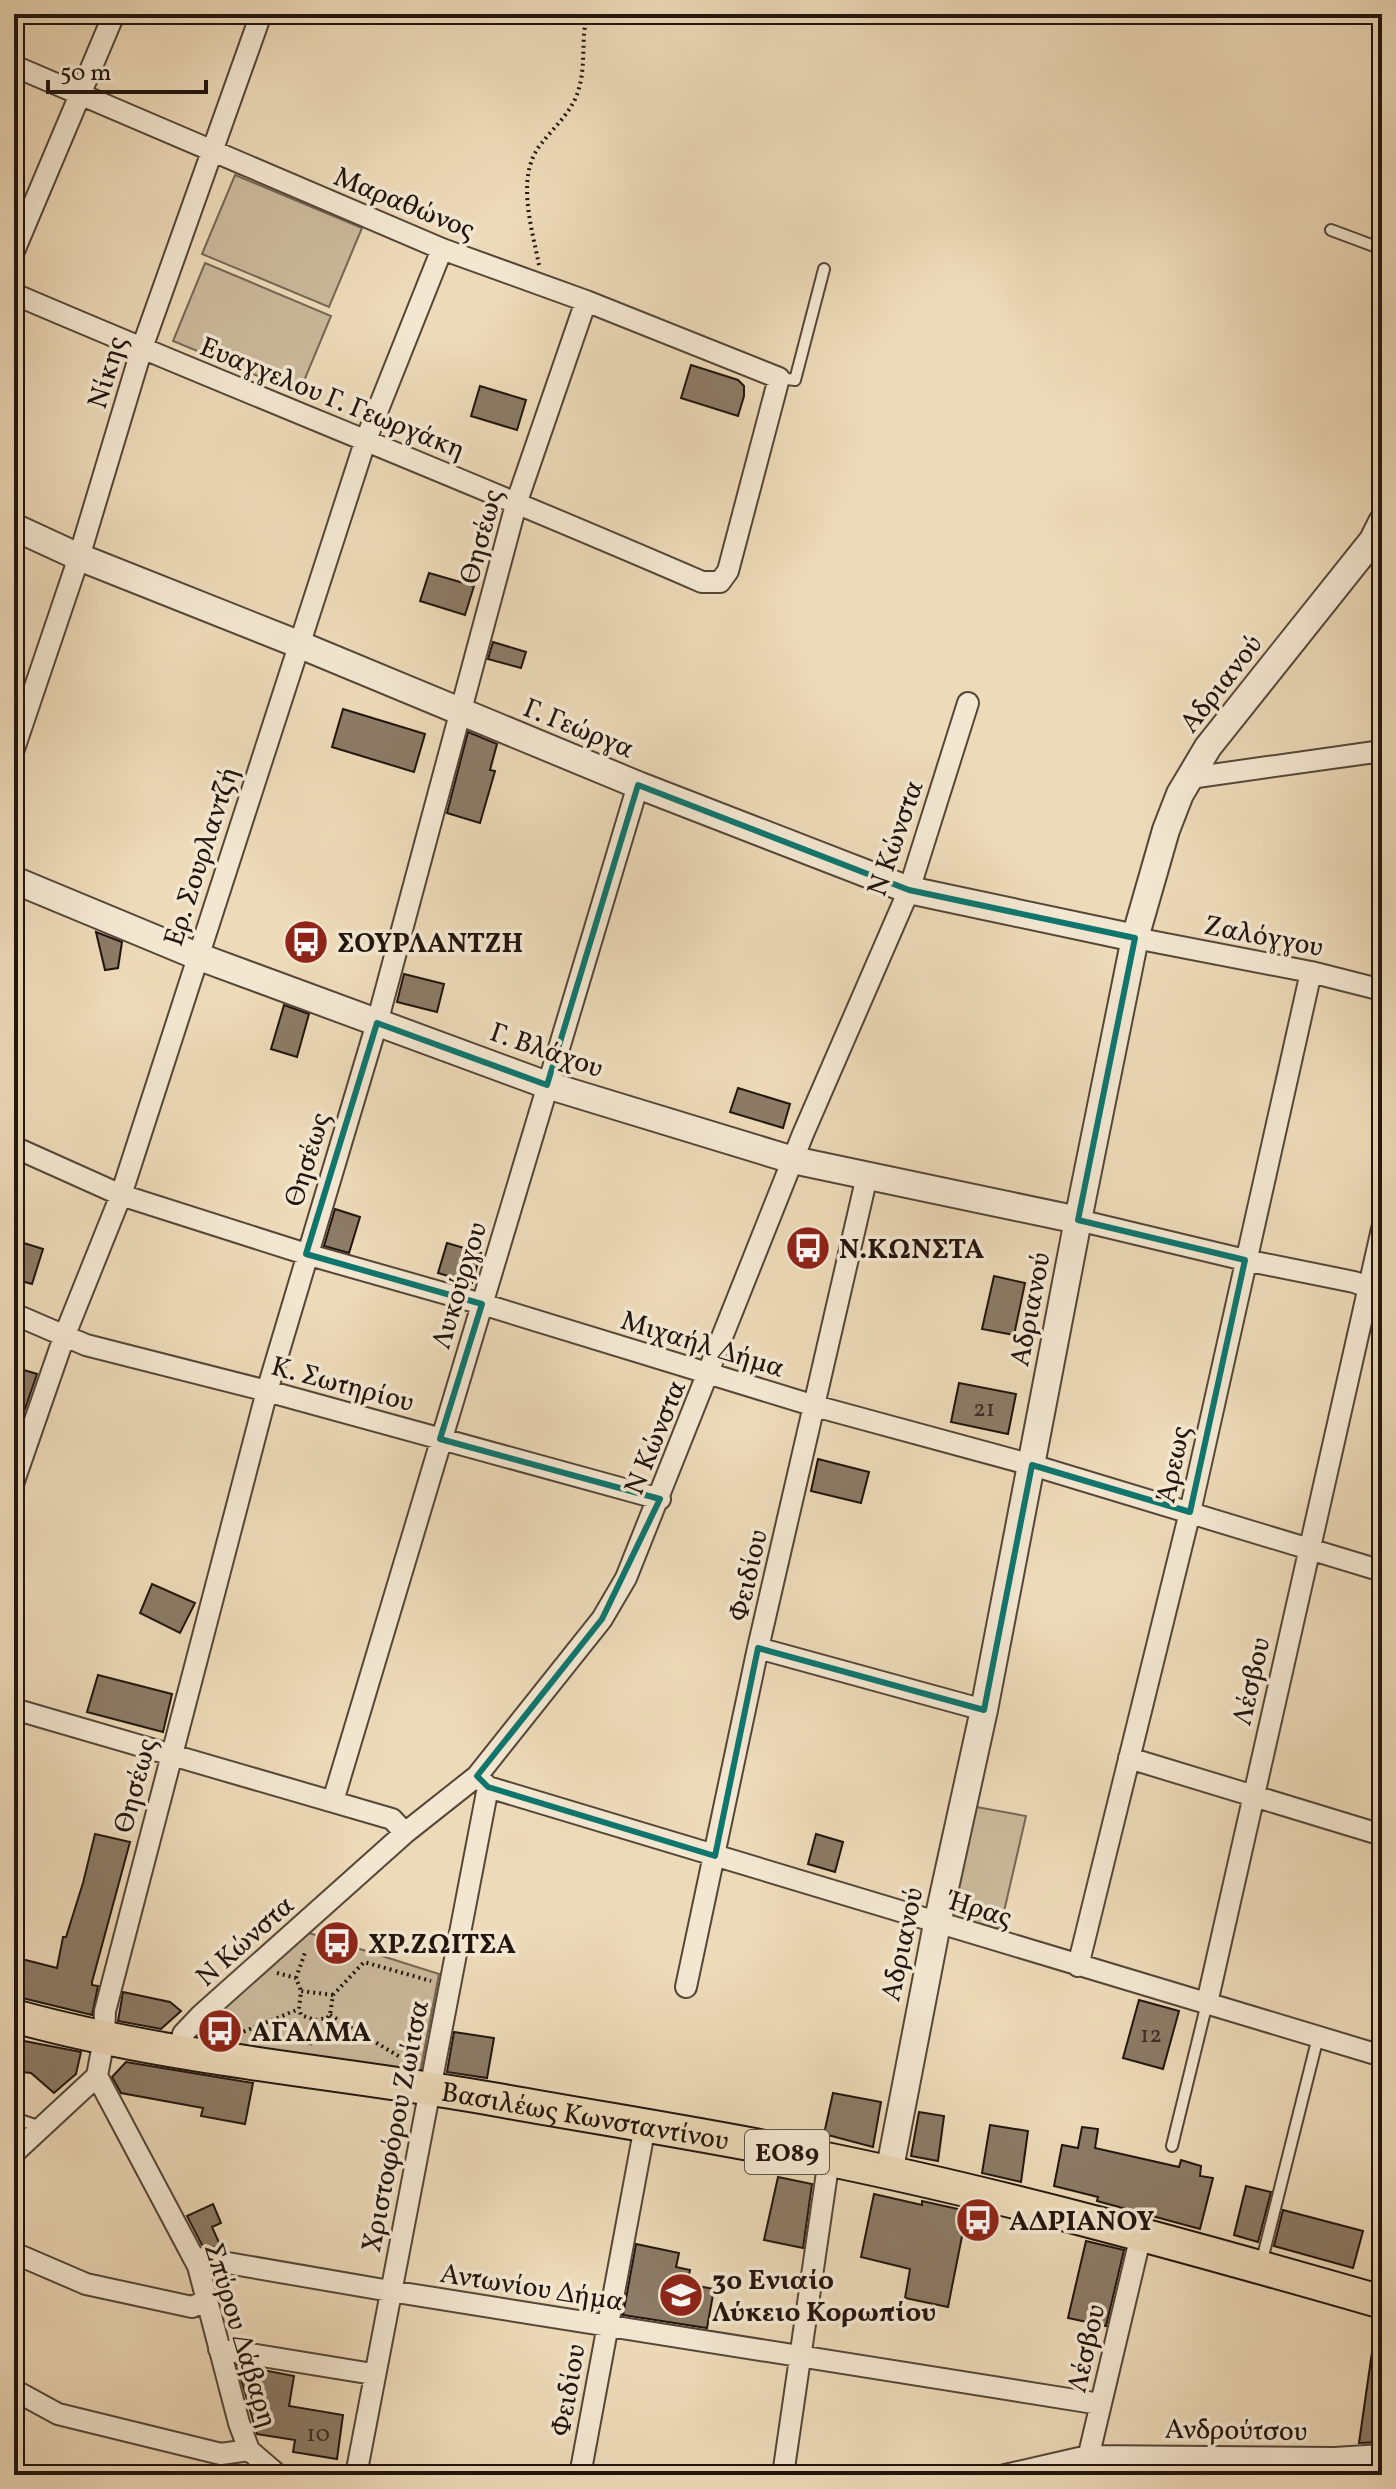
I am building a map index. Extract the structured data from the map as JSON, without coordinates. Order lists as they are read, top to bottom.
{
  "streets": {
    "main road": ["Βασιλέως Κωνσταντίνου", "ΕΟ89"],
    "street": [
      "Μαραθώνος",
      "Νίκης",
      "Ευαγγελου Γ. Γεωργάκη",
      "Θησέως",
      "Αδριανού",
      "Γ. Γεώργα",
      "Ν Κώνστα",
      "Ερ. Σουρλαντζή",
      "Ζαλόγγου",
      "Γ. Βλάχου",
      "Λυκούργου",
      "Μιχαήλ Δήμα",
      "Κ. Σωτηρίου",
      "Άρεως",
      "Φειδίου",
      "Λέσβου",
      "Ήρας",
      "Χριστοφόρου Ζωίτσα",
      "Αντωνίου Δήμα",
      "Σπύρου Δάβαρη",
      "Ανδρούτσου"
    ]
  },
  "crossings": [
    ["Μαραθώνος", "Νίκης"],
    ["Μαραθώνος", "Ευαγγελου Γ. Γεωργάκη"],
    ["Μαραθώνος", "Θησέως"],
    ["Μαραθώνος", "Ερ. Σουρλαντζή"],
    ["Νίκης", "Ευαγγελου Γ. Γεωργάκη"],
    ["Νίκης", "Γ. Γεώργα"],
    ["Ευαγγελου Γ. Γεωργάκη", "Θησέως"],
    ["Ευαγγελου Γ. Γεωργάκη", "Ερ. Σουρλαντζή"],
    ["Θησέως", "Γ. Γεώργα"],
    ["Θησέως", "Γ. Βλάχου"],
    ["Θησέως", "Μιχαήλ Δήμα"],
    ["Θησέως", "Κ. Σωτηρίου"],
    ["Θησέως", "Βασιλέως Κωνσταντίνου"],
    ["Θησέως", "Σπύρου Δάβαρη"],
    ["Αδριανού", "Γ. Γεώργα"],
    ["Αδριανού", "Ζαλόγγου"],
    ["Αδριανού", "Γ. Βλάχου"],
    ["Αδριανού", "Μιχαήλ Δήμα"],
    ["Αδριανού", "Ήρας"],
    ["Αδριανού", "Βασιλέως Κωνσταντίνου"],
    ["Γ. Γεώργα", "Ν Κώνστα"],
    ["Γ. Γεώργα", "Ερ. Σουρλαντζή"],
    ["Γ. Γεώργα", "Ζαλόγγου"],
    ["Γ. Γεώργα", "Λυκούργου"],
    ["Ν Κώνστα", "Γ. Βλάχου"],
    ["Ν Κώνστα", "Μιχαήλ Δήμα"],
    ["Ν Κώνστα", "Κ. Σωτηρίου"],
    ["Ν Κώνστα", "Ήρας"],
    ["Ν Κώνστα", "Βασιλέως Κωνσταντίνου"],
    ["Ν Κώνστα", "Χριστοφόρου Ζωίτσα"],
    ["Ερ. Σουρλαντζή", "Γ. Βλάχου"],
    ["Ερ. Σουρλαντζή", "Μιχαήλ Δήμα"],
    ["Ερ. Σουρλαντζή", "Κ. Σωτηρίου"],
    ["Ζαλόγγου", "Άρεως"],
    ["Γ. Βλάχου", "Λυκούργου"],
    ["Γ. Βλάχου", "Φειδίου"],
    ["Λυκούργου", "Μιχαήλ Δήμα"],
    ["Λυκούργου", "Κ. Σωτηρίου"],
    ["Μιχαήλ Δήμα", "Άρεως"],
    ["Μιχαήλ Δήμα", "Φειδίου"],
    ["Μιχαήλ Δήμα", "Λέσβου"],
    ["Άρεως", "Ήρας"],
    ["Φειδίου", "Ήρας"],
    ["Φειδίου", "Βασιλέως Κωνσταντίνου"],
    ["Φειδίου", "Αντωνίου Δήμα"],
    ["Λέσβου", "Ήρας"],
    ["Λέσβου", "Βασιλέως Κωνσταντίνου"],
    ["Λέσβου", "Αντωνίου Δήμα"],
    ["Λέσβου", "Ανδρούτσου"],
    ["Ήρας", "Χριστοφόρου Ζωίτσα"],
    ["Βασιλέως Κωνσταντίνου", "Χριστοφόρου Ζωίτσα"],
    ["Χριστοφόρου Ζωίτσα", "Αντωνίου Δήμα"],
    ["Αντωνίου Δήμα", "Σπύρου Δάβαρη"]
  ],
  "places": {
    "bus stop": [
      "ΣΟΥΡΛΑΝΤΖΗ",
      "Ν.ΚΩΝΣΤΑ",
      "ΧΡ.ΖΩΙΤΣΑ",
      "ΑΓΑΛΜΑ",
      "ΑΔΡΙΑΝΟΥ"
    ],
    "school or university": ["3ο Ενιαίο Λύκειο Κορωπίου"]
  },
  "house_numbers": ["21", "12", "10"],
  "scale_bar": "50 m"
}
